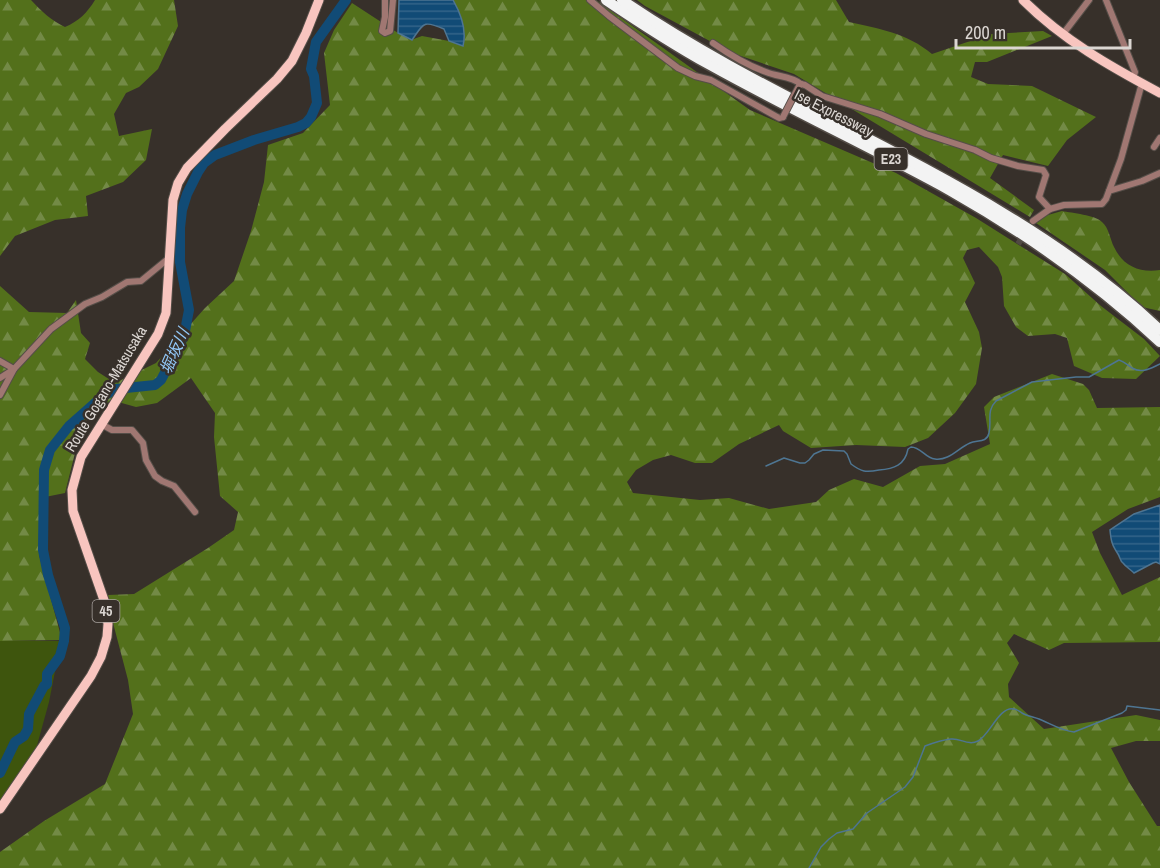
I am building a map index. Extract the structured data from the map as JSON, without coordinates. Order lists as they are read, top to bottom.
{
  "streets": {
    "highway": ["Ise Expressway", "E23"],
    "main road": ["Route Gogano-Matsusaka", "45"]
  },
  "water": ["堀坂川"],
  "scale_bar": "200 m"
}
